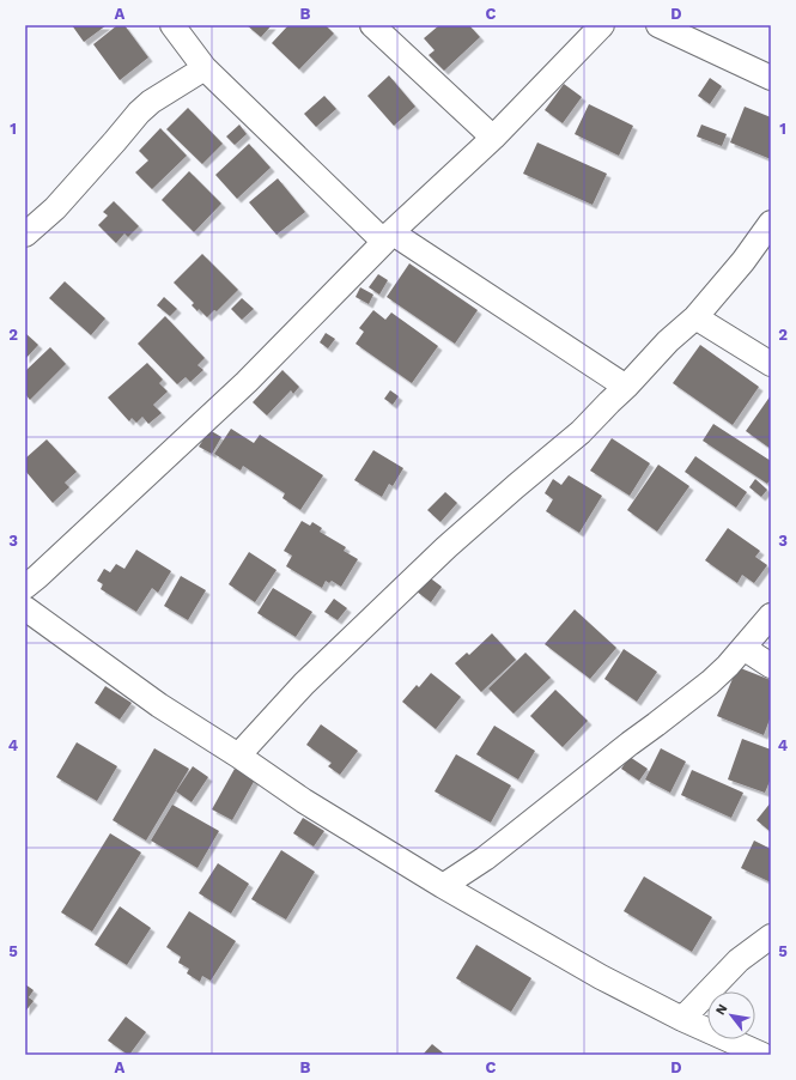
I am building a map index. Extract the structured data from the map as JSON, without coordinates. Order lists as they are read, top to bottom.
{
  "north": "top left",
  "grid": {
    "columns": [
      "A",
      "B",
      "C",
      "D"
    ],
    "rows": [
      "1",
      "2",
      "3",
      "4",
      "5"
    ]
  }
}
